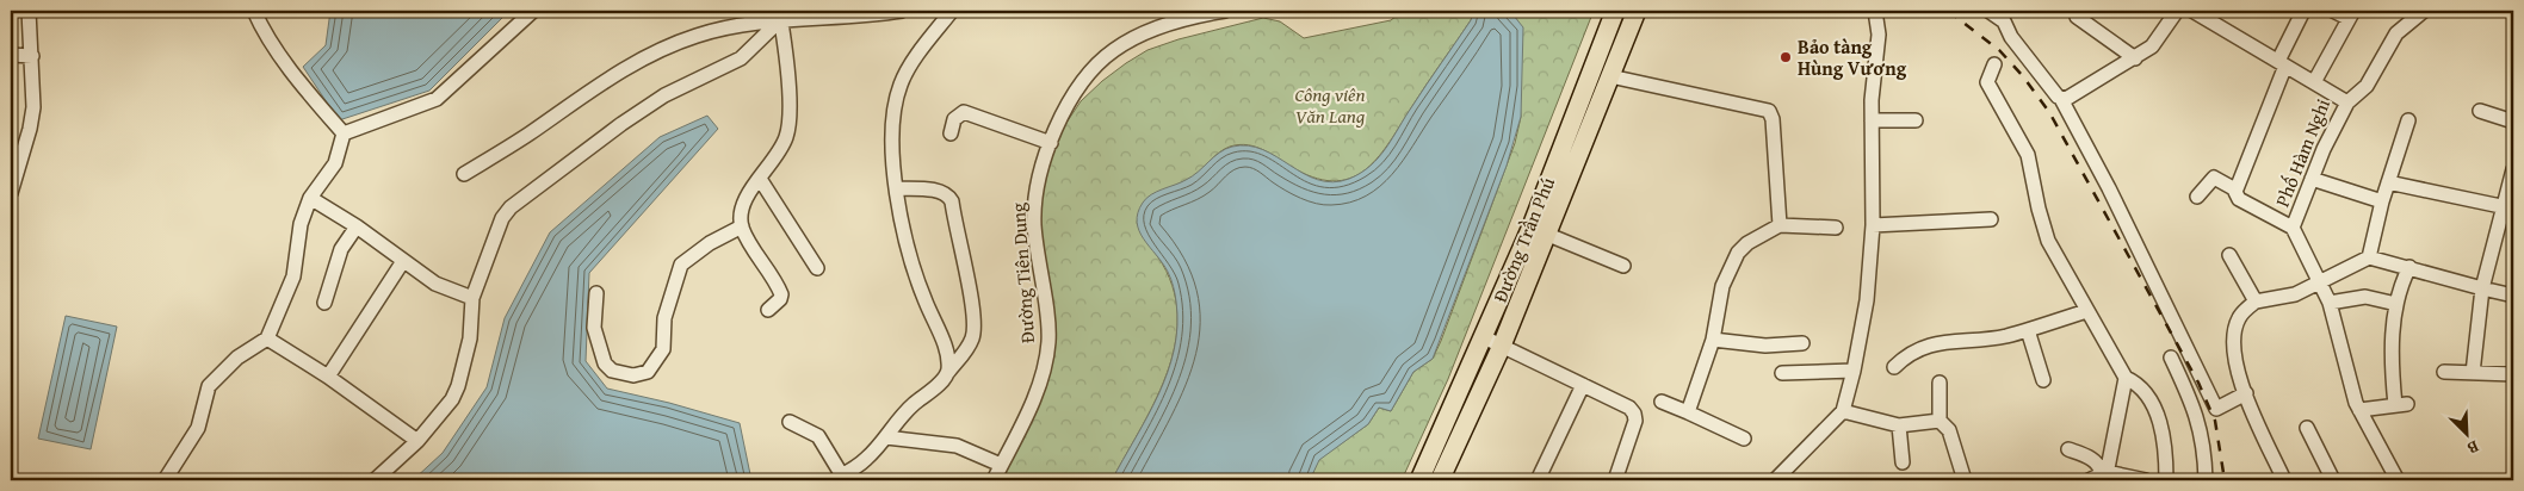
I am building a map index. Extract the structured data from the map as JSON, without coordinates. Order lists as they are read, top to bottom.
{
  "streets": {
    "main road": ["Đường Trần Phú"],
    "street": ["Phố Hàm Nghi", "Đường Tiên Dung"]
  },
  "parks": ["Công viên Văn Lang"],
  "places": ["Bảo tàng Hùng Vương"],
  "north": "bottom right"
}
